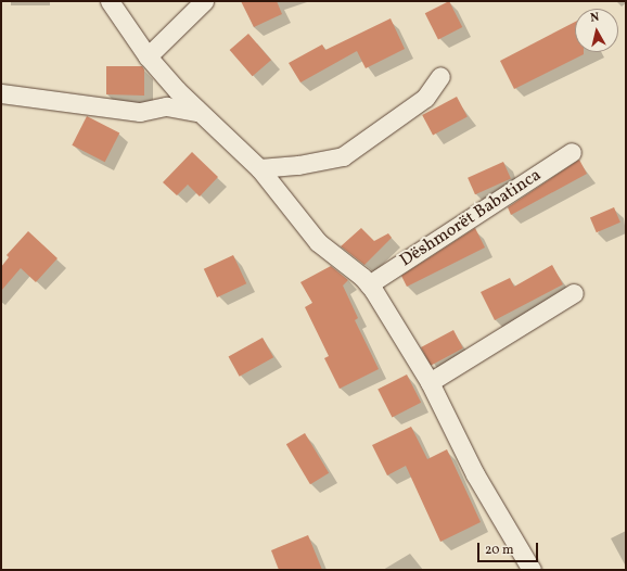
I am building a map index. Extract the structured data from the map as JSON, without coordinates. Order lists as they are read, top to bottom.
{
  "streets": {
    "street": ["Dëshmorët Babatinca"]
  },
  "scale_bar": "20 m",
  "north": "top"
}
